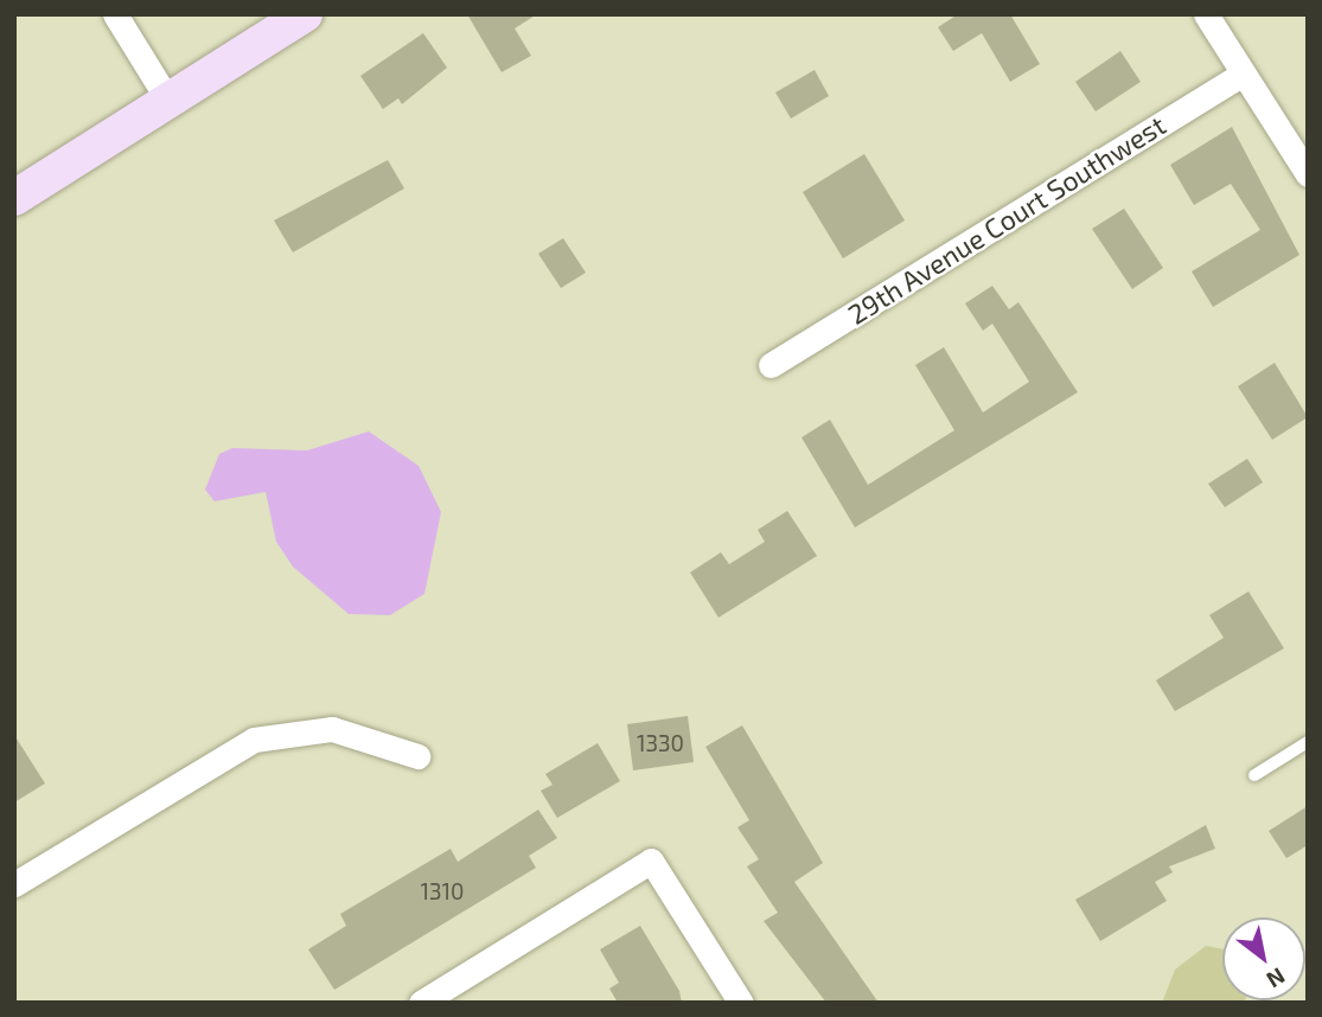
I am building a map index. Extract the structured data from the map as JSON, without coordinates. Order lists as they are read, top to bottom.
{
  "streets": {
    "street": ["29th Avenue Court Southwest"]
  },
  "house_numbers": ["1330", "1310"],
  "north": "bottom right"
}
